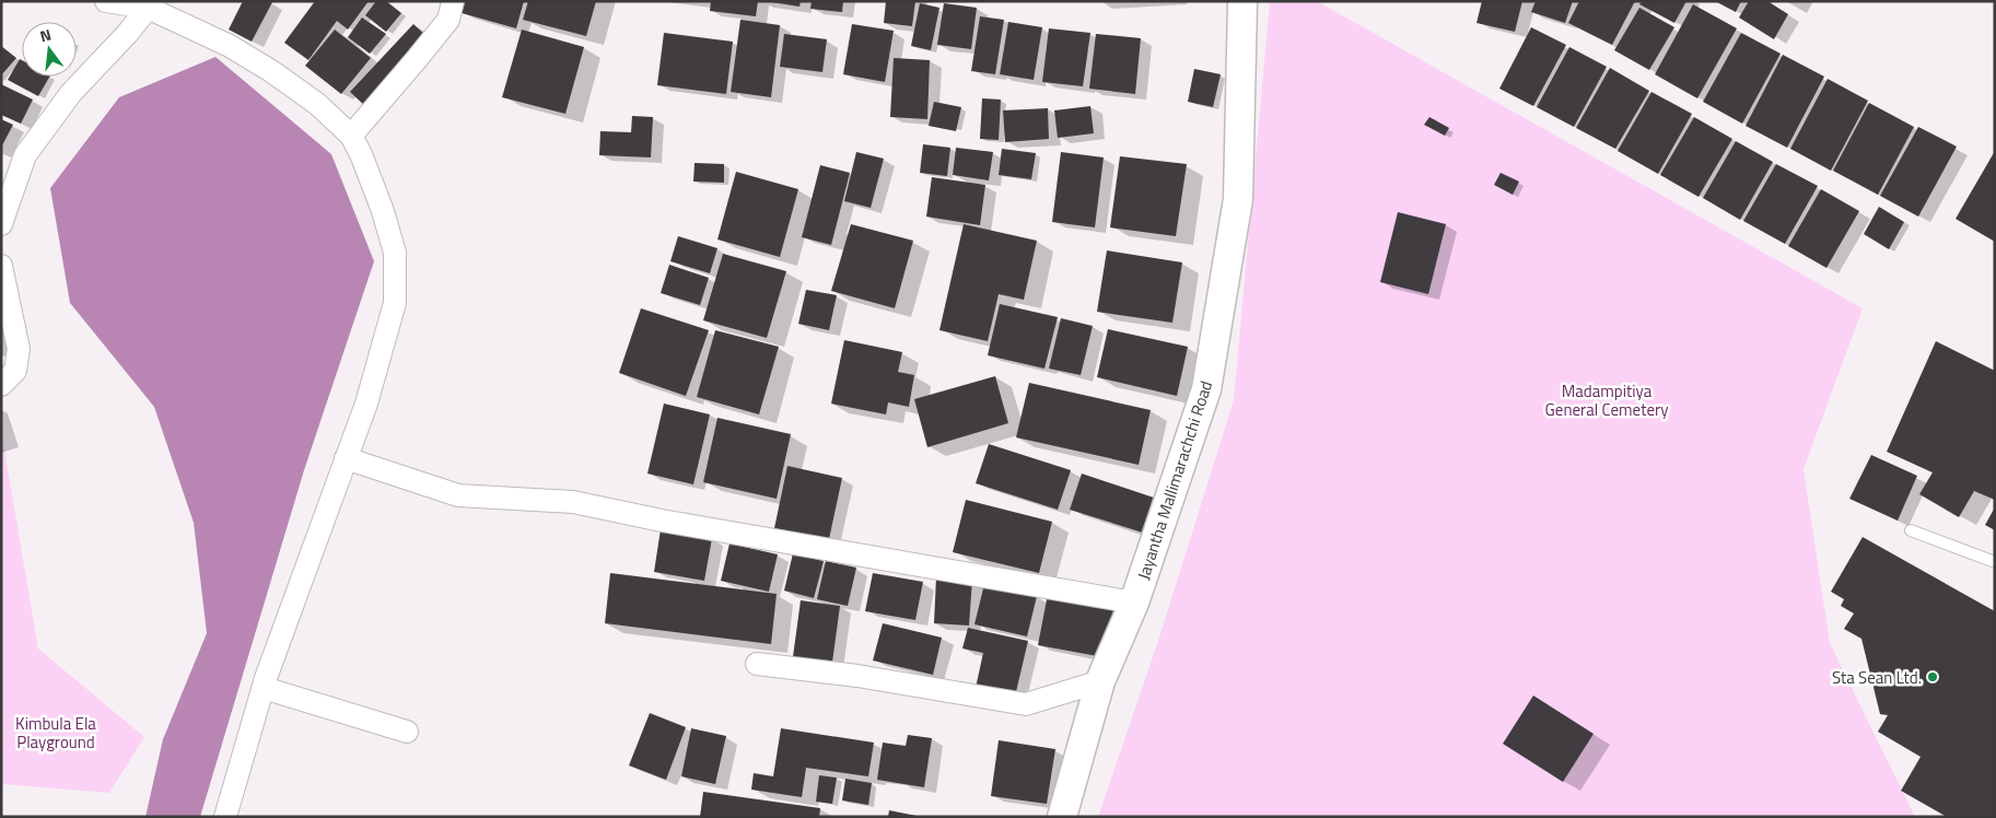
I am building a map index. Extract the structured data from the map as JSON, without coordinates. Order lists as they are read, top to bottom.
{
  "streets": {
    "street": ["Jayantha Mallimarachchi Road"]
  },
  "parks": ["Madampitiya General Cemetery", "Kimbula Ela Playground"],
  "places": ["Sta Sean Ltd."],
  "north": "top"
}
